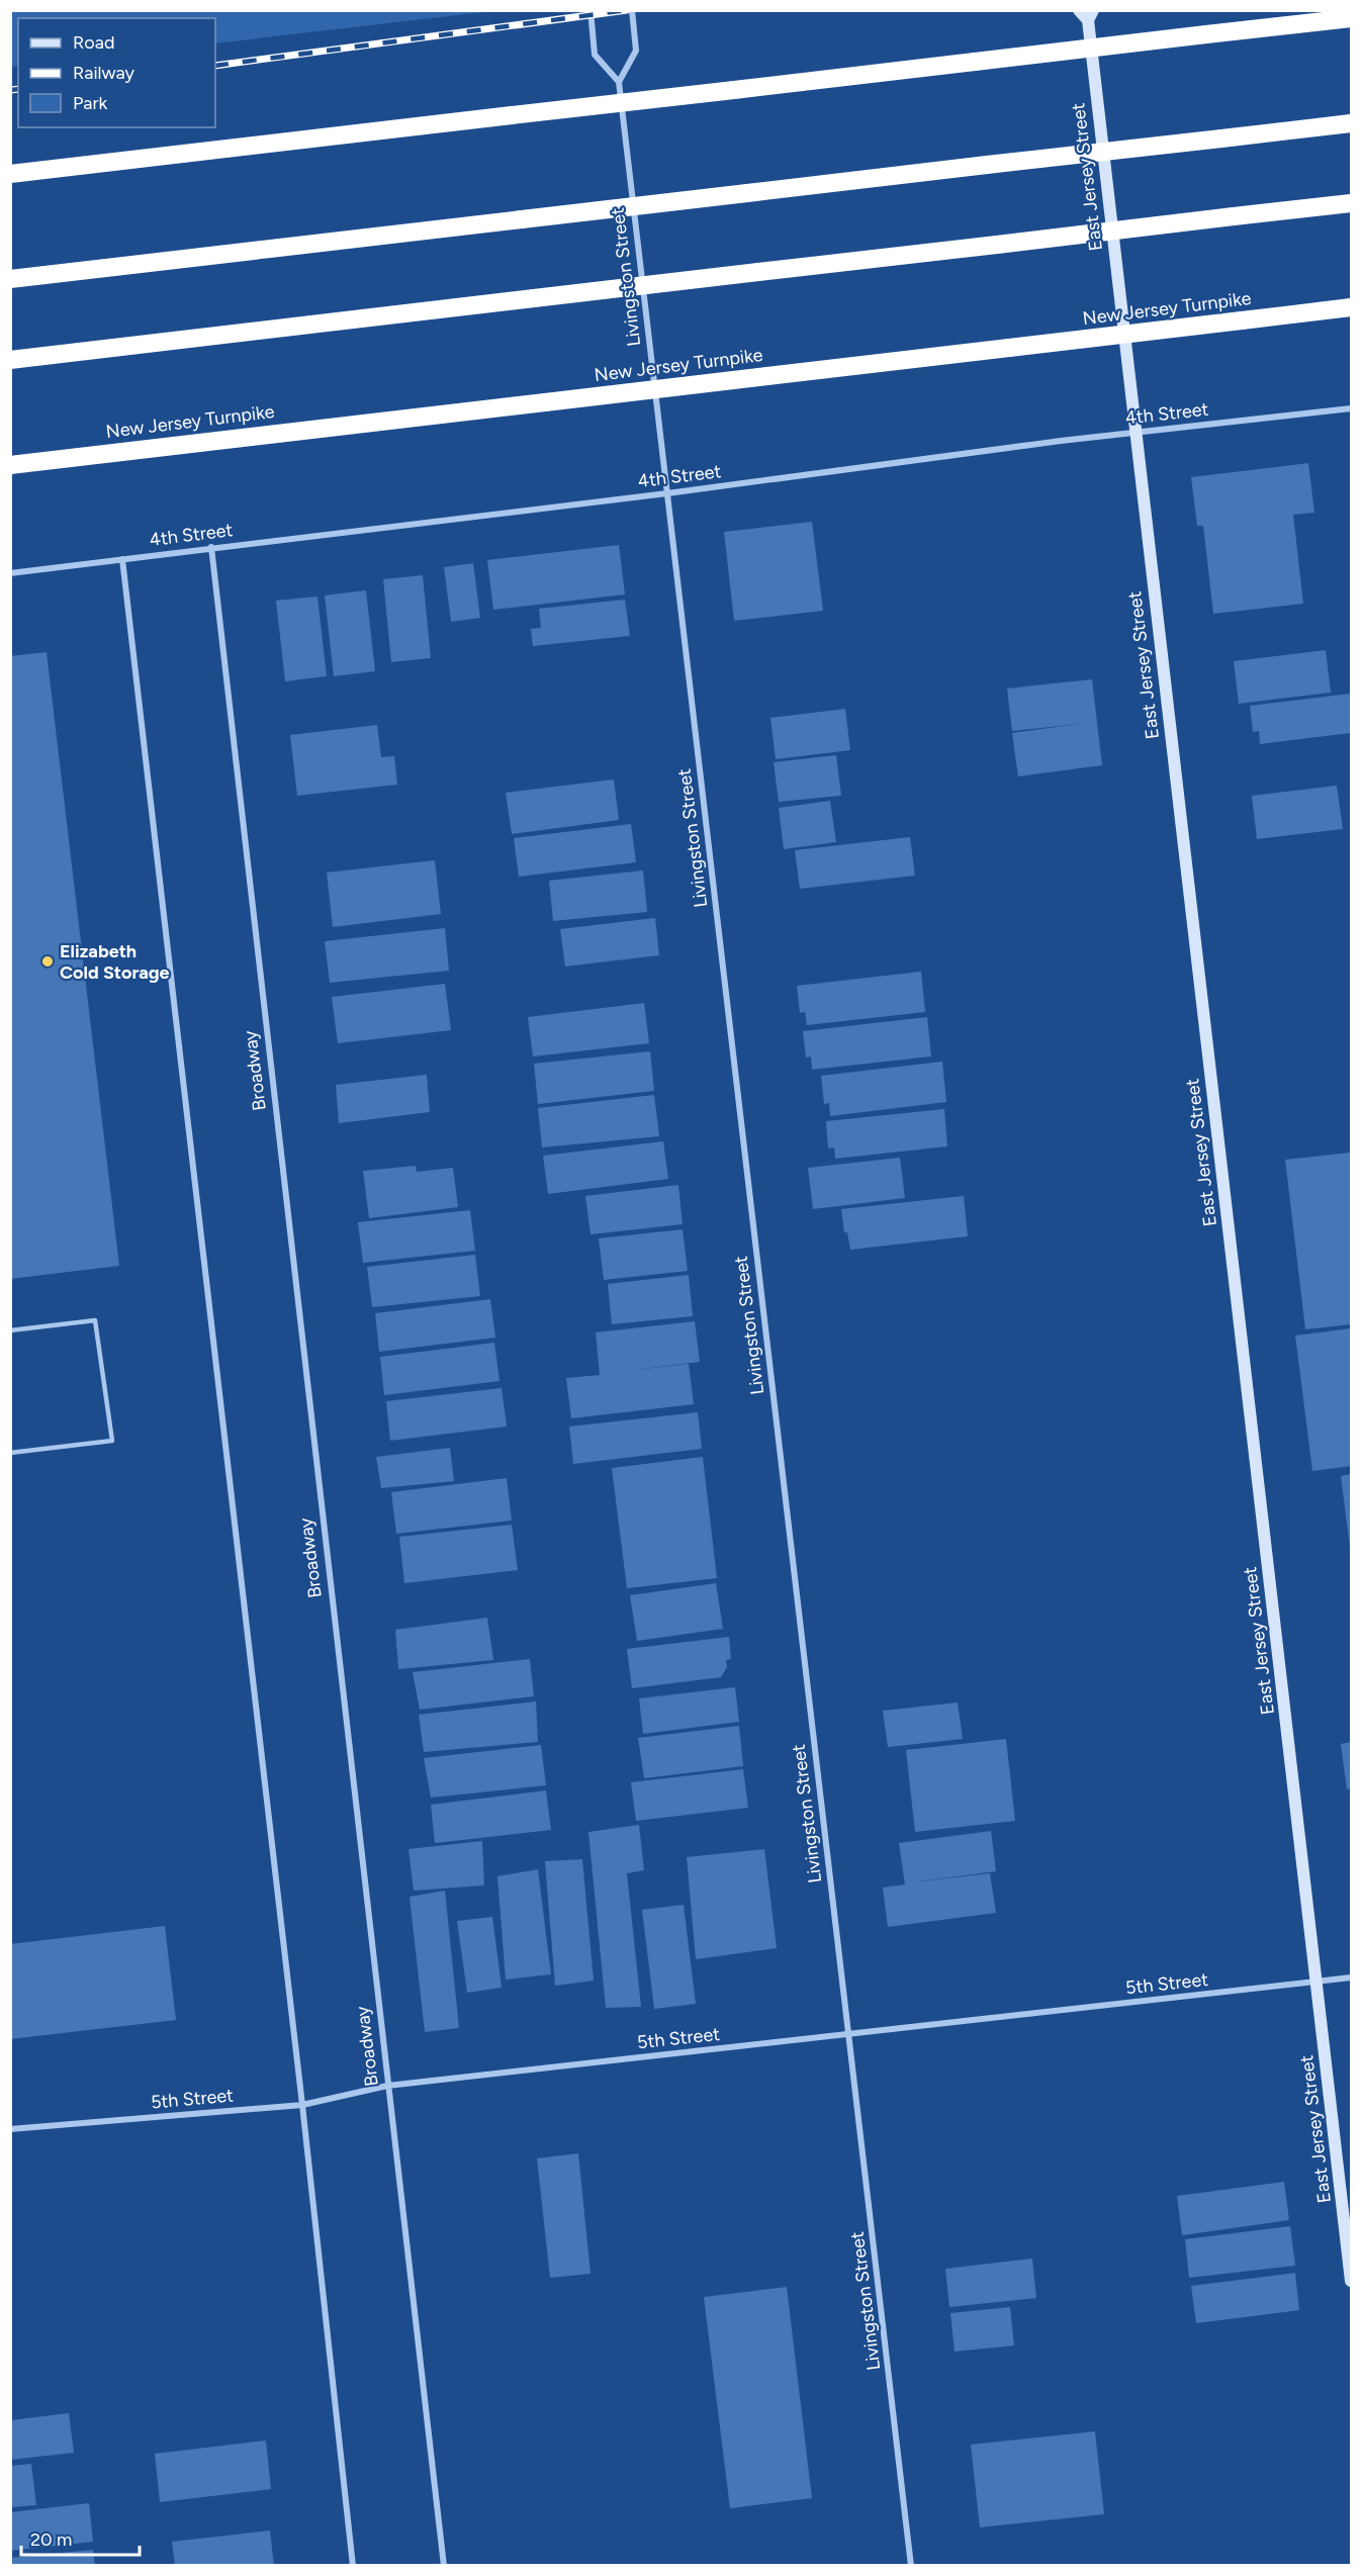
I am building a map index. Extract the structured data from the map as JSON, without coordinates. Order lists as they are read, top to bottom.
{
  "streets": {
    "highway": ["New Jersey Turnpike"],
    "street": [
      "East Jersey Street",
      "Livingston Street",
      "4th Street",
      "Broadway",
      "5th Street"
    ]
  },
  "crossings": [
    ["East Jersey Street", "4th Street"],
    ["East Jersey Street", "5th Street"],
    ["Livingston Street", "4th Street"],
    ["Livingston Street", "5th Street"],
    ["4th Street", "Broadway"],
    ["Broadway", "5th Street"]
  ],
  "places": ["Elizabeth Cold Storage"],
  "legend": ["Road", "Railway", "Park"],
  "scale_bar": "20 m"
}
